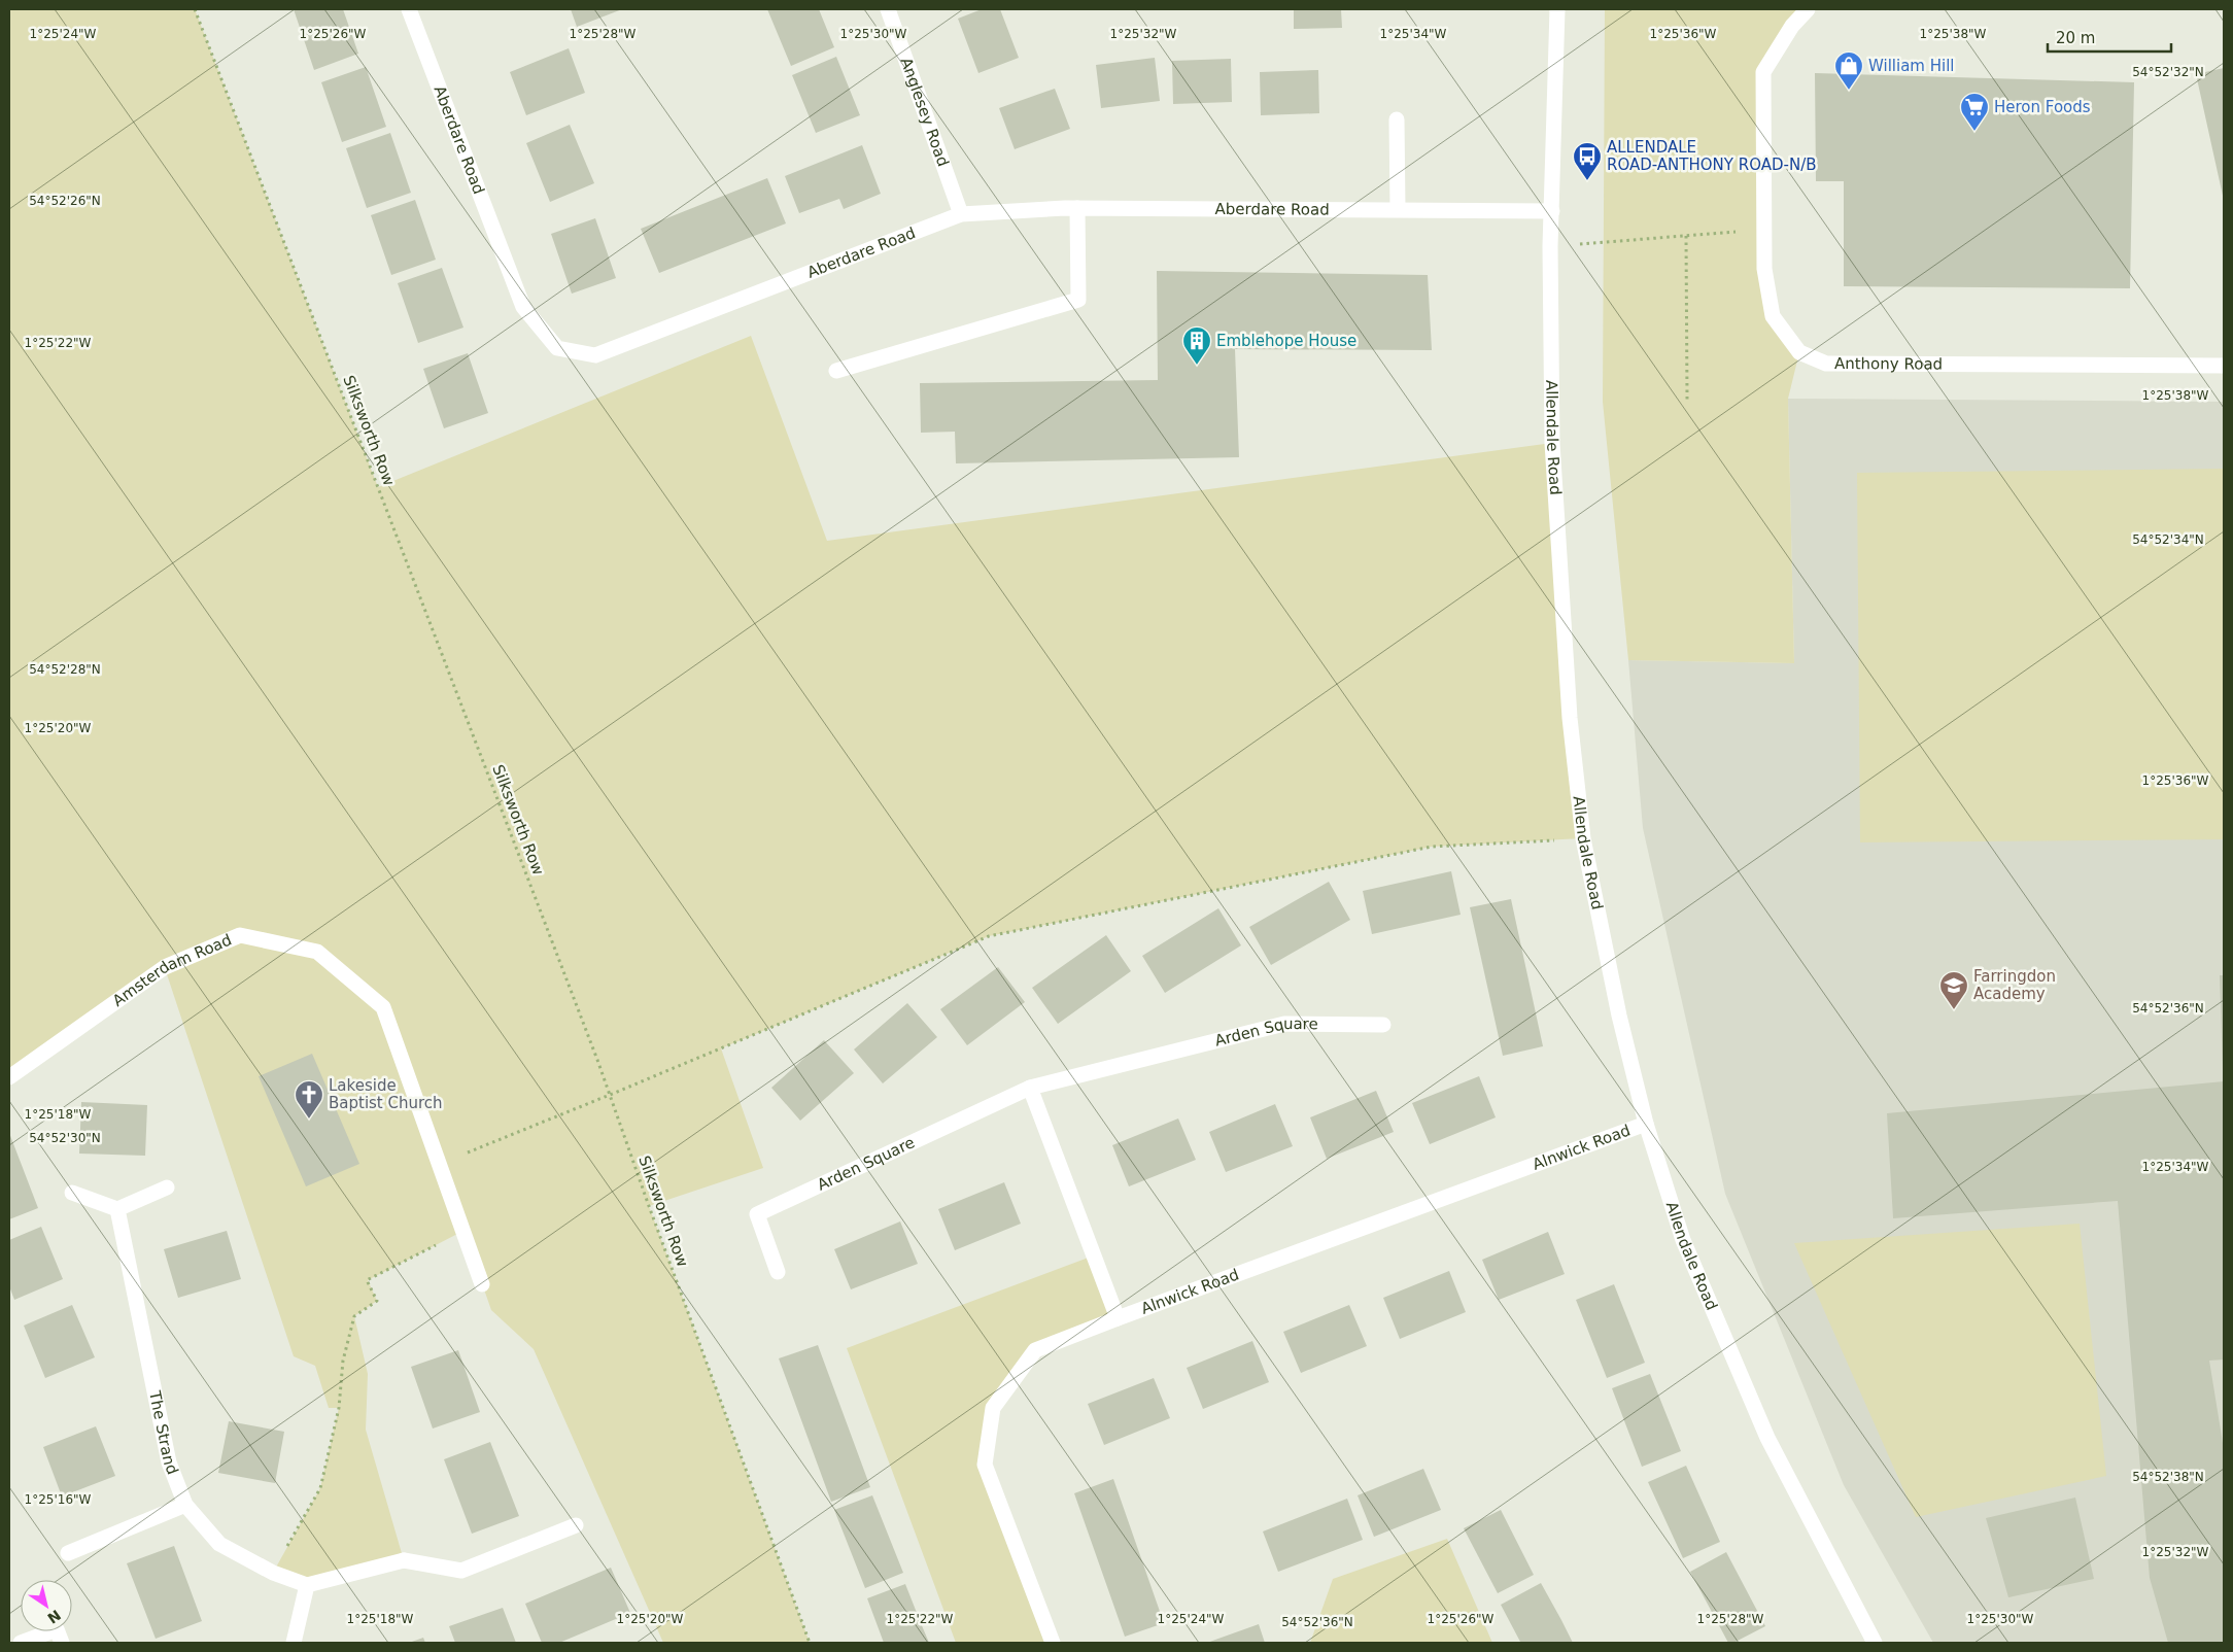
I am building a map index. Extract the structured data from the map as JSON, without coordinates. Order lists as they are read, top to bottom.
{
  "streets": {
    "street": [
      "Anglesey Road",
      "Aberdare Road",
      "Anthony Road",
      "Allendale Road",
      "Amsterdam Road",
      "Arden Square",
      "Alnwick Road",
      "The Strand"
    ],
    "path": ["Silksworth Row"]
  },
  "crossings": [
    ["Anglesey Road", "Aberdare Road"],
    ["Aberdare Road", "Allendale Road"],
    ["Allendale Road", "Alnwick Road"]
  ],
  "places": {
    "shop": ["William Hill"],
    "supermarket": ["Heron Foods"],
    "bus stop": ["ALLENDALE ROAD-ANTHONY ROAD-N/B"],
    "building": ["Emblehope House"],
    "school or university": ["Farringdon Academy"],
    "church": ["Lakeside Baptist Church"]
  },
  "scale_bar": "20 m",
  "north": "bottom right",
  "coordinates": [
    "1°25'24\"W",
    "1°25'26\"W",
    "1°25'28\"W",
    "1°25'30\"W",
    "1°25'32\"W",
    "1°25'34\"W",
    "1°25'36\"W",
    "1°25'38\"W",
    "54°52'32\"N",
    "54°52'26\"N",
    "1°25'22\"W",
    "54°52'34\"N",
    "54°52'28\"N",
    "1°25'20\"W",
    "54°52'36\"N",
    "1°25'18\"W",
    "54°52'30\"N",
    "54°52'38\"N",
    "1°25'16\"W"
  ]
}
